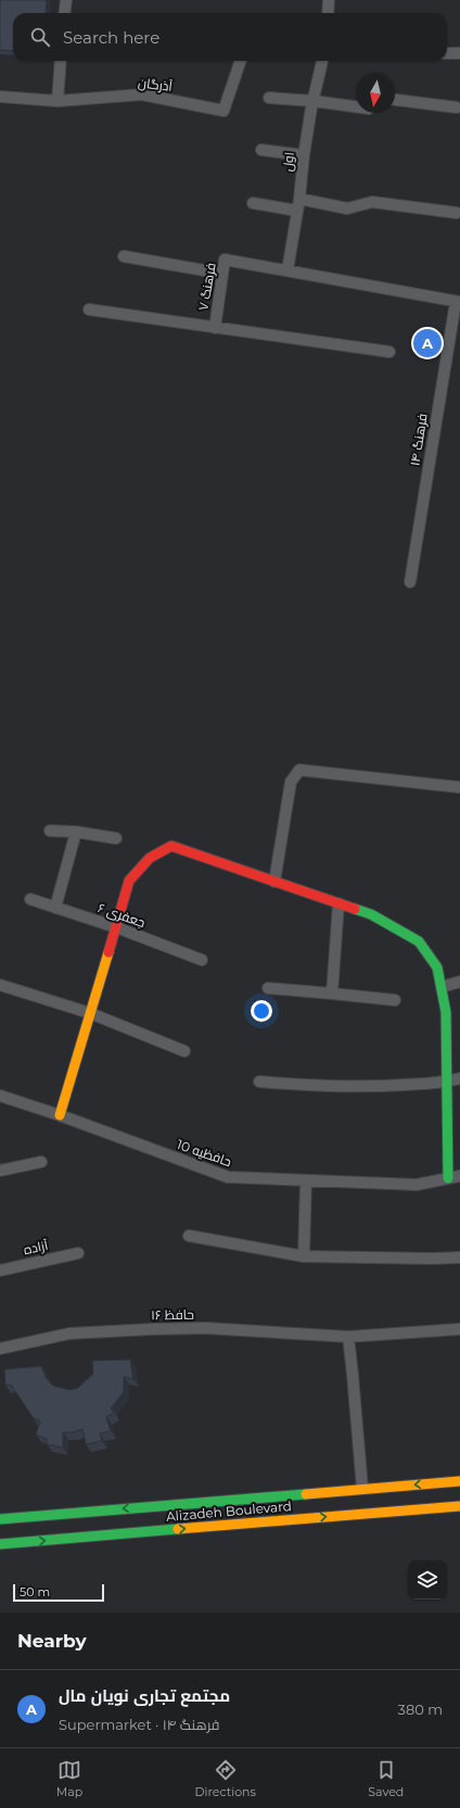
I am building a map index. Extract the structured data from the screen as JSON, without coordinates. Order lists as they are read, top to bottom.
{
  "streets": {
    "main road": ["Alizadeh Boulevard"],
    "street": [
      "آذرگان",
      "اول",
      "فرهنگ ۷",
      "فرهنگ ۱۴",
      "جعفری ۶",
      "حافظیه 10",
      "آزاده",
      "حافظ ۱۶"
    ]
  },
  "crossings": [
    ["اول", "فرهنگ ۷"]
  ],
  "scale_bar": "50 m",
  "north": "bottom",
  "page": {
    "search": "Search here",
    "pins": "A",
    "scale": "50 m",
    "heading": "Nearby",
    "list": [
      {
        "mark": "A",
        "name": "مجتمع تجاری نویان مال",
        "note": "Supermarket · فرهنگ ۱۴",
        "value": "380 m"
      }
    ],
    "nav": ["Map", "Directions", "Saved"]
  }
}
